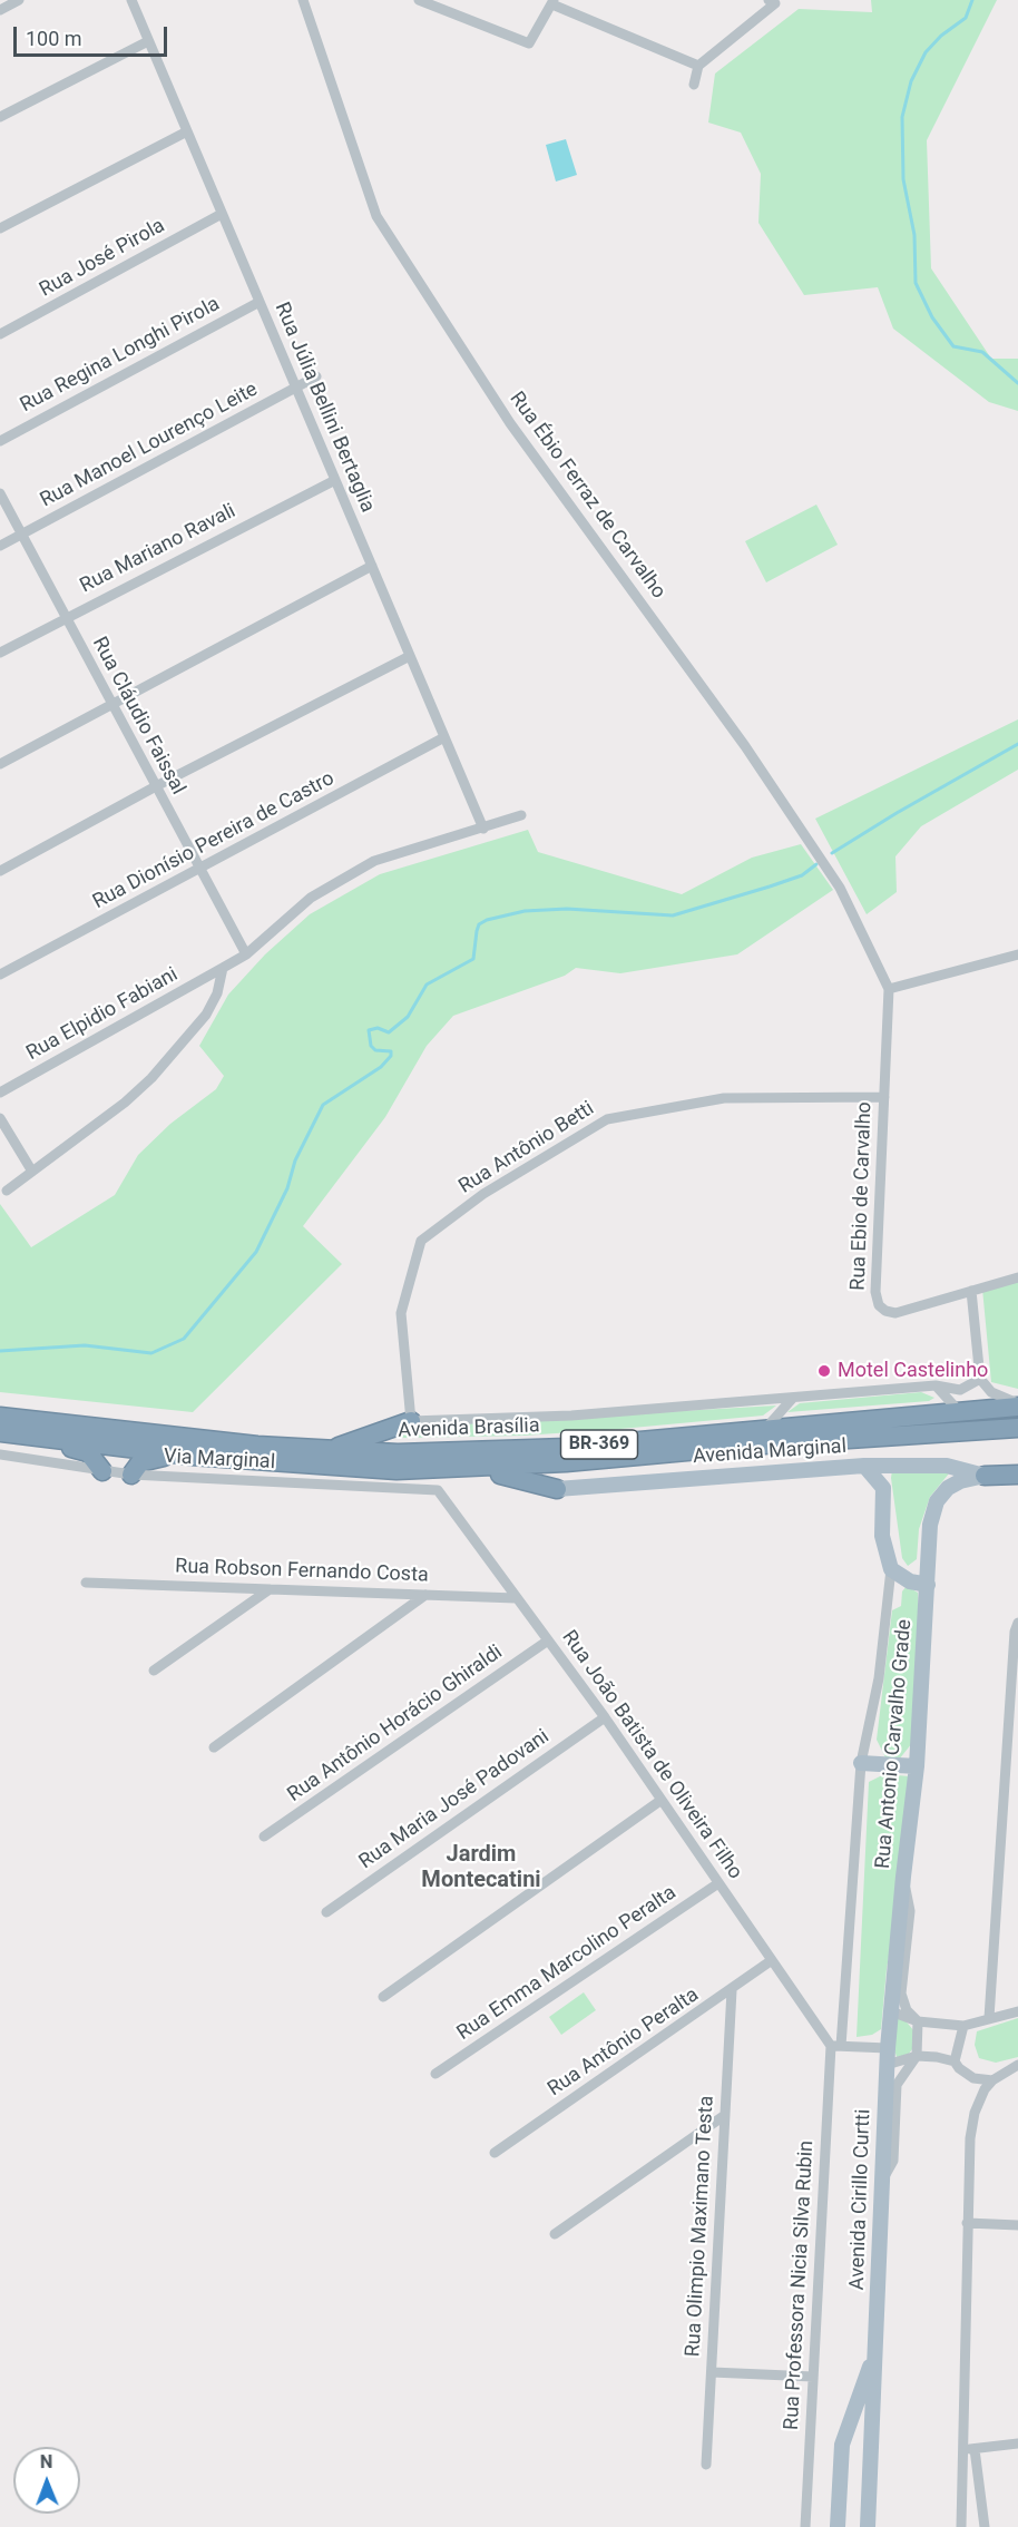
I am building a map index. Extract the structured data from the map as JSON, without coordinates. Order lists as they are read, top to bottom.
{
  "streets": {
    "highway": ["Avenida Brasília", "BR-369"],
    "main road": ["Avenida Marginal", "Rua Antonio Carvalho Grade", "Avenida Cirillo Curtti"],
    "street": [
      "Rua José Pirola",
      "Rua Regina Longhi Pirola",
      "Rua Júlia Bellini Bertaglia",
      "Rua Manoel Lourenço Leite",
      "Rua Ébio Ferraz de Carvalho",
      "Rua Mariano Ravali",
      "Rua Cláudio Faissal",
      "Rua Dionísio Pereira de Castro",
      "Rua Elpidio Fabiani",
      "Rua Antônio Betti",
      "Rua Ebio de Carvalho",
      "Via Marginal",
      "Rua Robson Fernando Costa",
      "Rua Antônio Horácio Ghiraldi",
      "Rua João Batista de Oliveira Filho",
      "Rua Maria José Padovani",
      "Rua Emma Marcolino Peralta",
      "Rua Antônio Peralta",
      "Rua Olimpio Maximano Testa",
      "Rua Professora Nicia Silva Rubin"
    ]
  },
  "crossings": [
    ["Rua José Pirola", "Rua Júlia Bellini Bertaglia"],
    ["Rua Regina Longhi Pirola", "Rua Júlia Bellini Bertaglia"],
    ["Rua Júlia Bellini Bertaglia", "Rua Manoel Lourenço Leite"],
    ["Rua Júlia Bellini Bertaglia", "Rua Mariano Ravali"],
    ["Rua Júlia Bellini Bertaglia", "Rua Dionísio Pereira de Castro"],
    ["Rua Júlia Bellini Bertaglia", "Rua Elpidio Fabiani"],
    ["Rua Manoel Lourenço Leite", "Rua Cláudio Faissal"],
    ["Rua Ébio Ferraz de Carvalho", "Rua Ebio de Carvalho"],
    ["Rua Mariano Ravali", "Rua Cláudio Faissal"],
    ["Rua Cláudio Faissal", "Rua Dionísio Pereira de Castro"],
    ["Rua Cláudio Faissal", "Rua Elpidio Fabiani"],
    ["Rua Antônio Betti", "Rua Ebio de Carvalho"],
    ["Avenida Marginal", "Rua Antonio Carvalho Grade"],
    ["Via Marginal", "Rua João Batista de Oliveira Filho"],
    ["Rua Robson Fernando Costa", "Rua João Batista de Oliveira Filho"],
    ["Rua Antônio Horácio Ghiraldi", "Rua João Batista de Oliveira Filho"],
    ["Rua Antonio Carvalho Grade", "Avenida Cirillo Curtti"],
    ["Rua João Batista de Oliveira Filho", "Rua Maria José Padovani"],
    ["Rua João Batista de Oliveira Filho", "Rua Emma Marcolino Peralta"],
    ["Rua João Batista de Oliveira Filho", "Rua Antônio Peralta"],
    ["Rua João Batista de Oliveira Filho", "Rua Professora Nicia Silva Rubin"],
    ["Rua Antônio Peralta", "Rua Olimpio Maximano Testa"]
  ],
  "districts": ["Jardim Montecatini"],
  "places": ["Motel Castelinho"],
  "scale_bar": "100 m",
  "north": "top"
}
